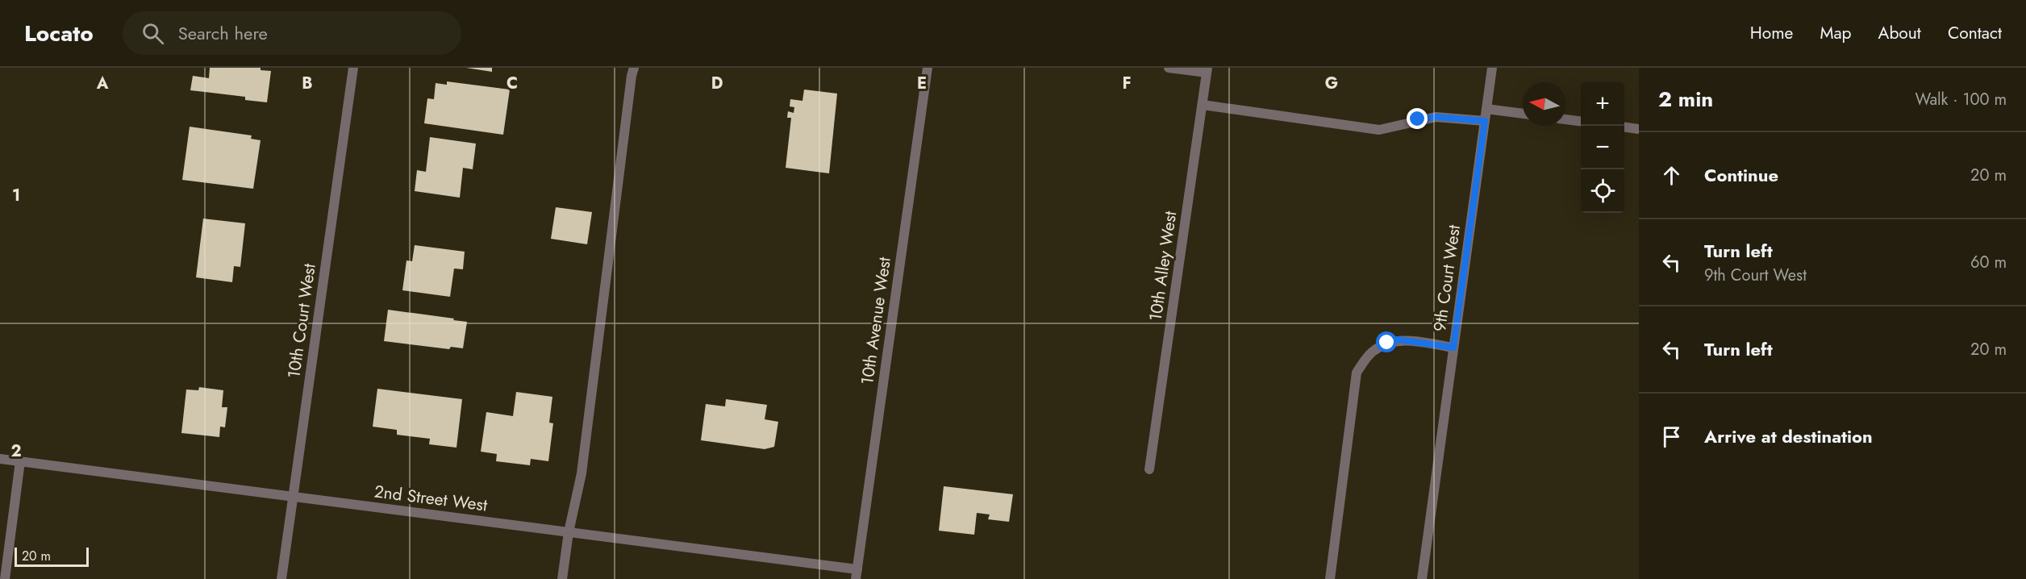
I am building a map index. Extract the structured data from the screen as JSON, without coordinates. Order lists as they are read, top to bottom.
{
  "streets": {
    "street": [
      "10th Alley West",
      "9th Court West",
      "10th Court West",
      "10th Avenue West",
      "2nd Street West"
    ]
  },
  "crossings": [
    ["10th Court West", "2nd Street West"],
    ["10th Avenue West", "2nd Street West"]
  ],
  "scale_bar": "20 m",
  "north": "left",
  "page": {
    "header": "Locato",
    "search": "Search here",
    "nav": [
      "Home",
      "Map",
      "About",
      "Contact"
    ],
    "heading": ["2 min", "Walk · 100 m"],
    "map_buttons": ["+", "−"],
    "list": [
      ["Continue", "20 m"],
      ["Turn left", "9th Court West", "60 m"],
      ["Turn left", "20 m"],
      "Arrive at destination"
    ],
    "scale": "20 m"
  },
  "grid": {
    "columns": [
      "A",
      "B",
      "C",
      "D",
      "E",
      "F",
      "G"
    ],
    "rows": ["1", "2"]
  }
}
